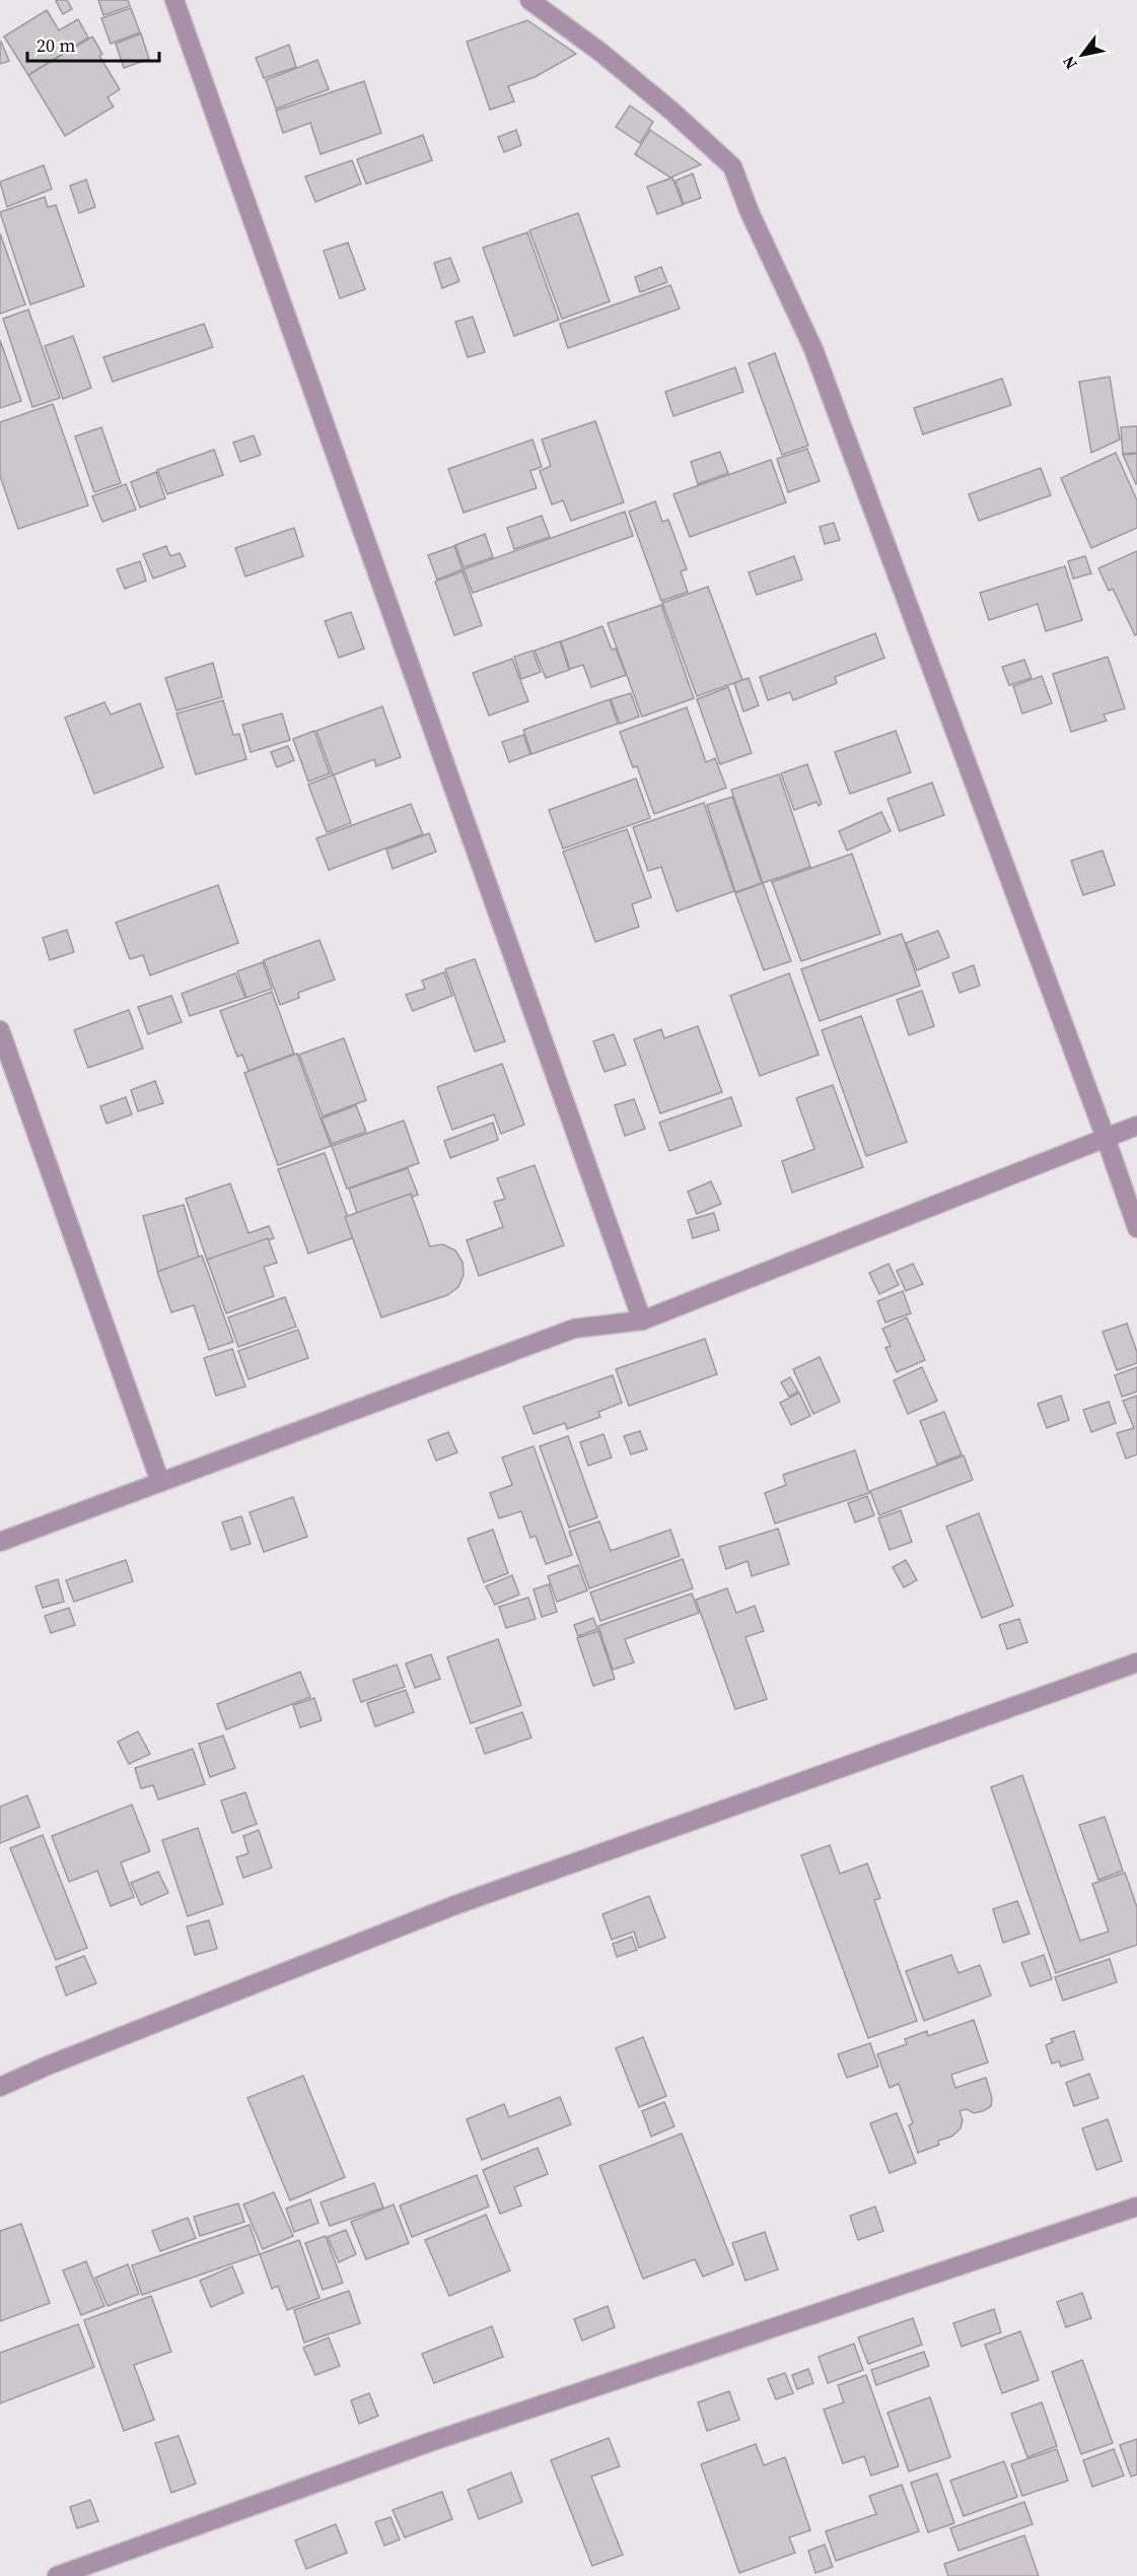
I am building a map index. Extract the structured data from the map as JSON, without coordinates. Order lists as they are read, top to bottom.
{
  "scale_bar": "20 m",
  "north": "bottom left"
}
